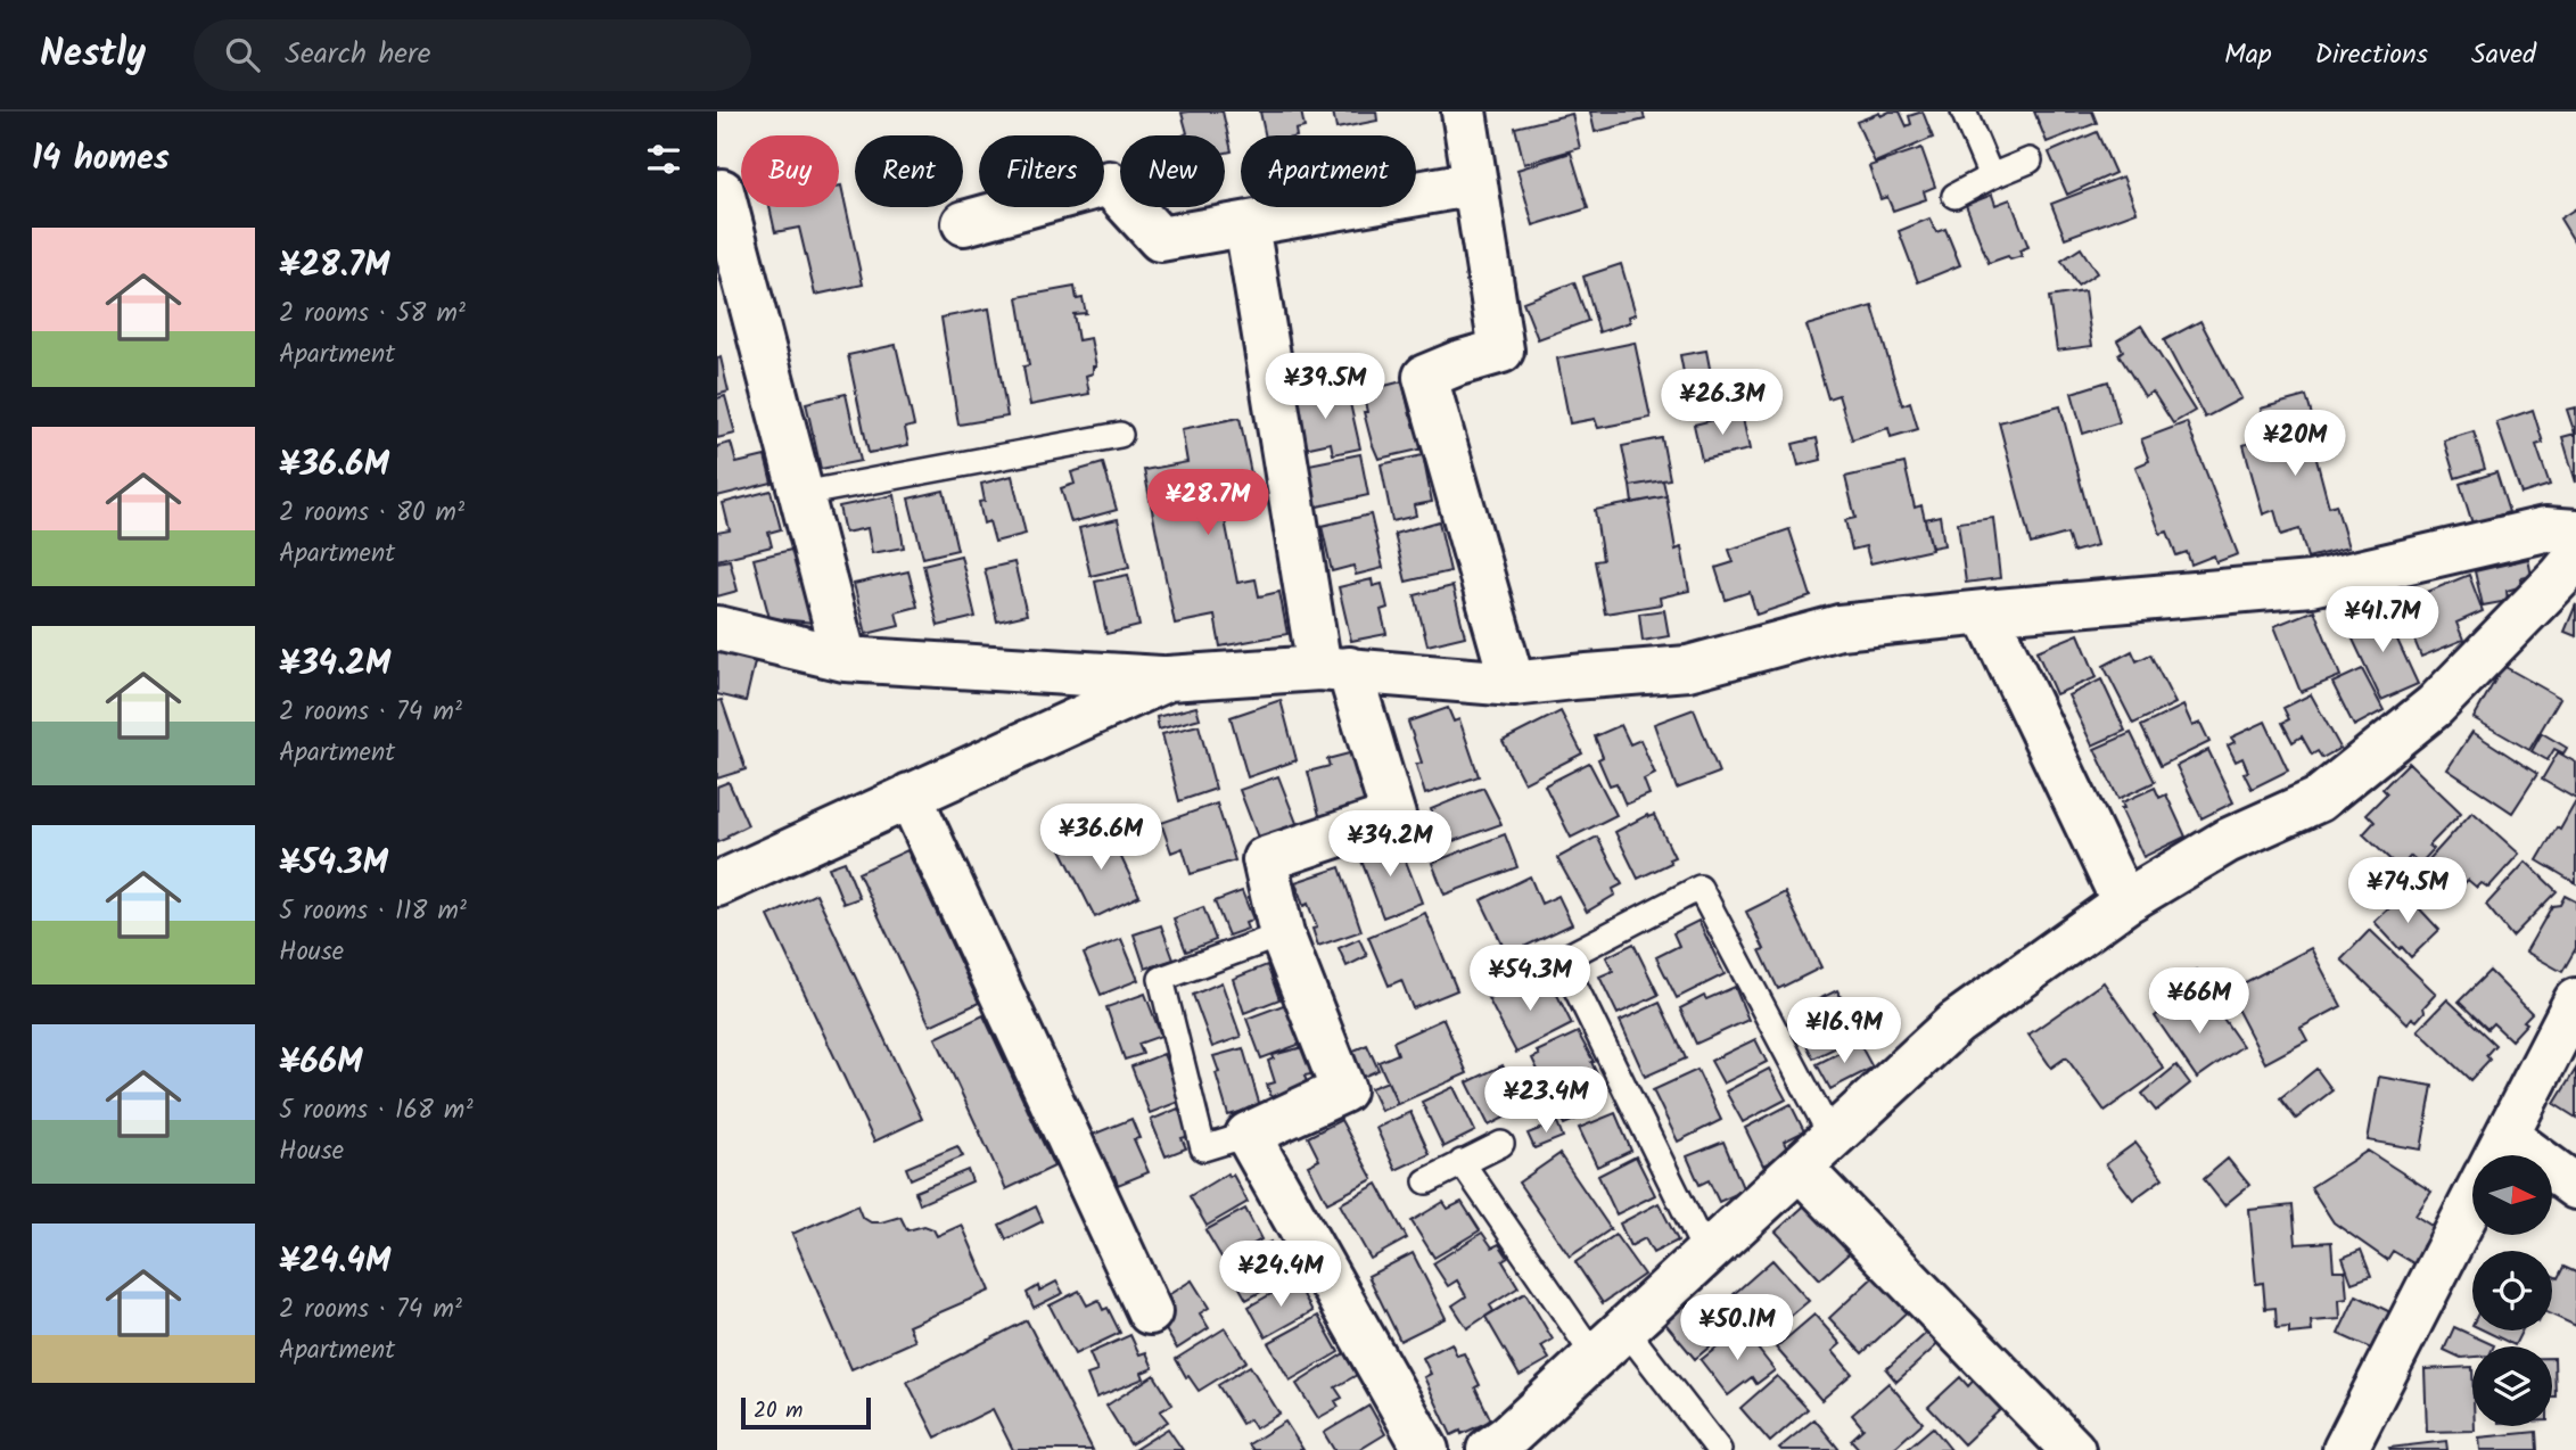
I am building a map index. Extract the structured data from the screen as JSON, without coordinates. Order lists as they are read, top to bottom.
{
  "scale_bar": "20 m",
  "north": "right",
  "page": {
    "header": "Nestly",
    "search": "Search here",
    "nav": ["Map", "Directions", "Saved"],
    "heading": "14 homes",
    "chip": [
      "Buy",
      "Rent",
      "Filters",
      "New",
      "Apartment"
    ],
    "list": [
      {
        "name": "¥28.7M",
        "note": "2 rooms · 58 m² · Apartment"
      },
      {
        "name": "¥36.6M",
        "note": "2 rooms · 80 m² · Apartment"
      },
      {
        "name": "¥34.2M",
        "note": "2 rooms · 74 m² · Apartment"
      },
      {
        "name": "¥54.3M",
        "note": "5 rooms · 118 m² · House"
      },
      {
        "name": "¥66M",
        "note": "5 rooms · 168 m² · House"
      },
      {
        "name": "¥24.4M",
        "note": "2 rooms · 74 m² · Apartment"
      }
    ],
    "price": [
      "¥39.5M",
      "¥26.3M",
      "¥20M",
      "¥28.7M",
      "¥41.7M",
      "¥36.6M",
      "¥34.2M",
      "¥74.5M",
      "¥54.3M",
      "¥66M",
      "¥16.9M",
      "¥23.4M",
      "¥24.4M",
      "¥50.1M"
    ],
    "scale": "20 m"
  }
}
